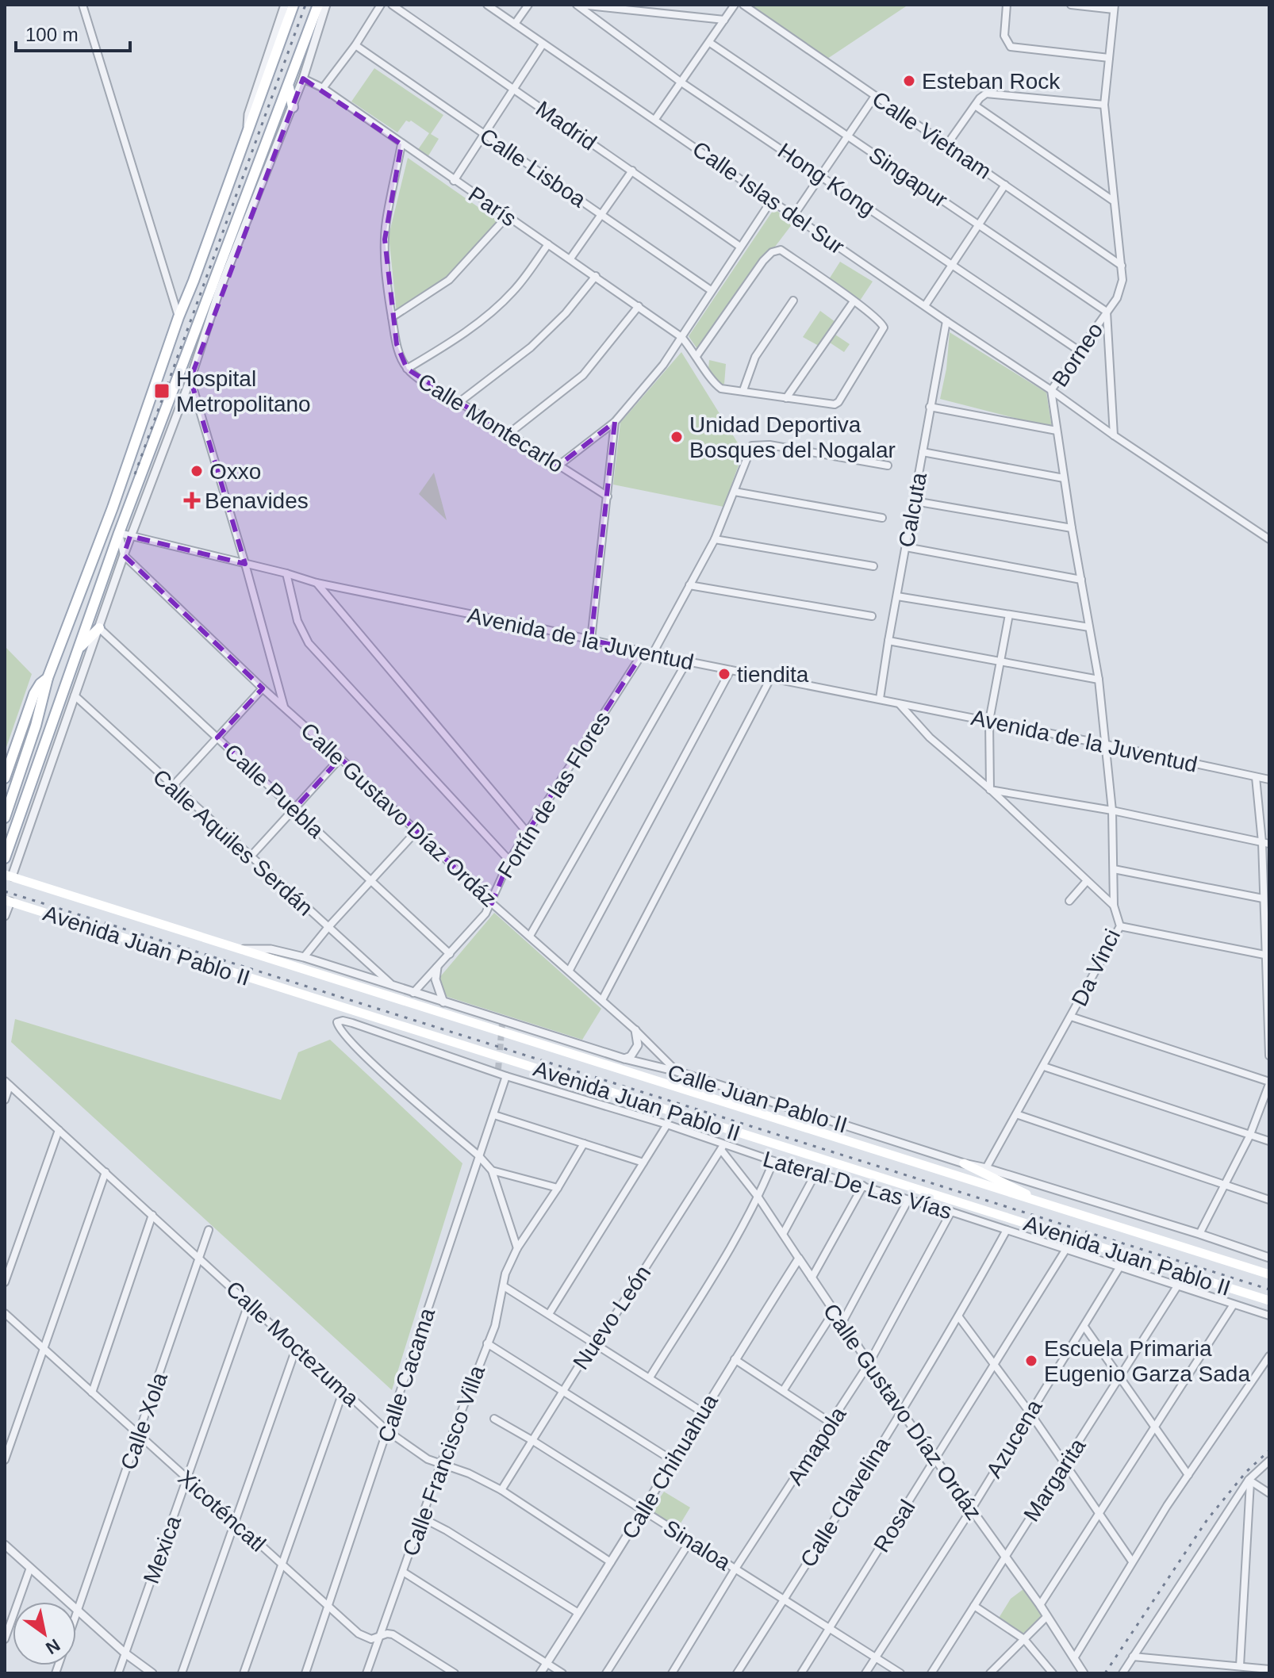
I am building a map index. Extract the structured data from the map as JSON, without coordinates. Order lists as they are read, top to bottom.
{
  "streets": {
    "main road": ["Avenida Juan Pablo II"],
    "street": [
      "Madrid",
      "Calle Vietnam",
      "Calle Lisboa",
      "Singapur",
      "Hong Kong",
      "Calle Islas del Sur",
      "París",
      "Borneo",
      "Calle Montecarlo",
      "Calcuta",
      "Avenida de la Juventud",
      "Calle Puebla",
      "Fortín de las Flores",
      "Calle Gustavo Díaz Ordáz",
      "Calle Aquiles Serdán",
      "Da Vinci",
      "Calle Juan Pablo II",
      "Lateral De Las Vías",
      "Nuevo León",
      "Calle Moctezuma",
      "Calle Cacama",
      "Calle Xola",
      "Azucena",
      "Amapola",
      "Calle Francisco Villa",
      "Calle Chihuahua",
      "Margarita",
      "Calle Clavelina",
      "Xicoténcatl",
      "Rosal",
      "Sinaloa",
      "Mexica"
    ]
  },
  "crossings": [
    ["Calle Vietnam", "Borneo"],
    ["Singapur", "Borneo"],
    ["Hong Kong", "Borneo"],
    ["Calle Islas del Sur", "Borneo"],
    ["Calle Islas del Sur", "Calcuta"],
    ["París", "Calle Montecarlo"],
    ["Borneo", "Avenida de la Juventud"],
    ["Borneo", "Da Vinci"],
    ["Calcuta", "Avenida de la Juventud"],
    ["Avenida de la Juventud", "Fortín de las Flores"],
    ["Avenida de la Juventud", "Da Vinci"],
    ["Calle Puebla", "Fortín de las Flores"],
    ["Fortín de las Flores", "Calle Gustavo Díaz Ordáz"],
    ["Fortín de las Flores", "Calle Juan Pablo II"],
    ["Calle Gustavo Díaz Ordáz", "Calle Juan Pablo II"],
    ["Calle Gustavo Díaz Ordáz", "Lateral De Las Vías"],
    ["Calle Gustavo Díaz Ordáz", "Nuevo León"],
    ["Calle Gustavo Díaz Ordáz", "Azucena"],
    ["Calle Gustavo Díaz Ordáz", "Amapola"],
    ["Calle Gustavo Díaz Ordáz", "Calle Chihuahua"],
    ["Calle Gustavo Díaz Ordáz", "Margarita"],
    ["Calle Gustavo Díaz Ordáz", "Calle Clavelina"],
    ["Calle Gustavo Díaz Ordáz", "Rosal"],
    ["Calle Aquiles Serdán", "Calle Juan Pablo II"],
    ["Avenida Juan Pablo II", "Calle Juan Pablo II"],
    ["Avenida Juan Pablo II", "Rosal"],
    ["Da Vinci", "Calle Juan Pablo II"],
    ["Lateral De Las Vías", "Nuevo León"],
    ["Lateral De Las Vías", "Calle Cacama"],
    ["Lateral De Las Vías", "Azucena"],
    ["Lateral De Las Vías", "Amapola"],
    ["Lateral De Las Vías", "Margarita"],
    ["Lateral De Las Vías", "Calle Clavelina"],
    ["Lateral De Las Vías", "Rosal"],
    ["Nuevo León", "Calle Moctezuma"],
    ["Nuevo León", "Sinaloa"],
    ["Calle Moctezuma", "Calle Cacama"],
    ["Calle Moctezuma", "Calle Xola"],
    ["Calle Moctezuma", "Calle Francisco Villa"],
    ["Calle Moctezuma", "Calle Chihuahua"],
    ["Calle Moctezuma", "Mexica"],
    ["Calle Cacama", "Xicoténcatl"],
    ["Calle Xola", "Xicoténcatl"],
    ["Azucena", "Sinaloa"],
    ["Amapola", "Sinaloa"],
    ["Calle Francisco Villa", "Xicoténcatl"],
    ["Calle Chihuahua", "Sinaloa"],
    ["Calle Clavelina", "Sinaloa"],
    ["Xicoténcatl", "Mexica"],
    ["Rosal", "Sinaloa"]
  ],
  "places": {
    "other": [
      "Esteban Rock",
      "Unidad Deportiva Bosques del Nogalar",
      "Oxxo",
      "tiendita",
      "Escuela Primaria Eugenio Garza Sada"
    ],
    "transit": ["Hospital Metropolitano"],
    "health": ["Benavides"]
  },
  "scale_bar": "100 m",
  "north": "bottom right"
}
